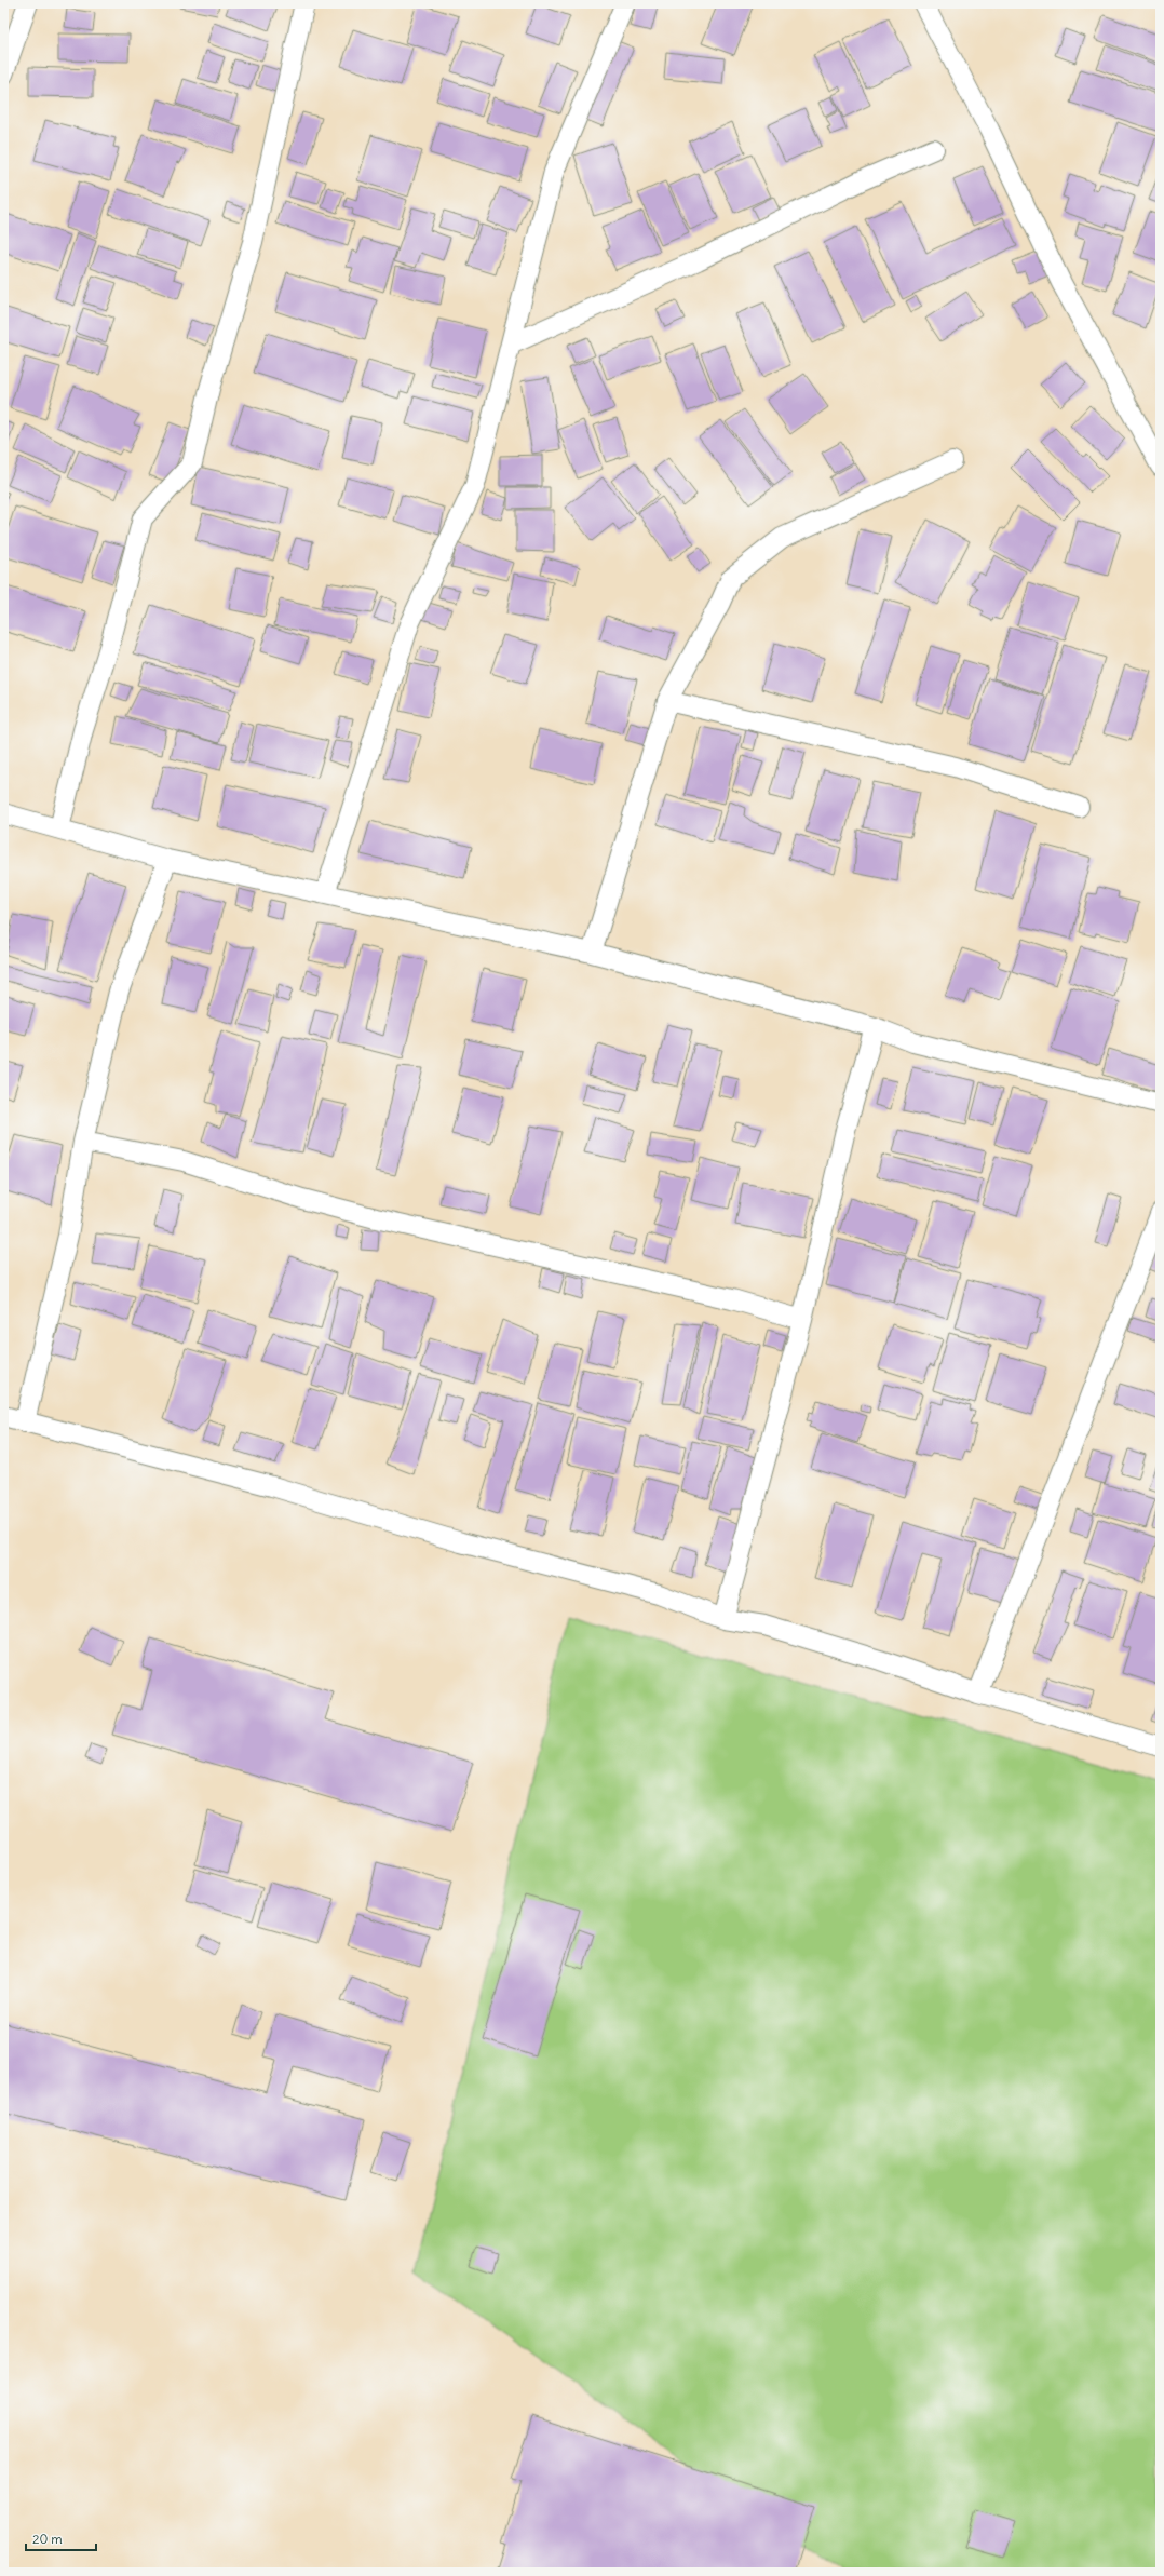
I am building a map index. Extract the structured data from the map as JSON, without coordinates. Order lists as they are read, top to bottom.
{
  "scale_bar": "20 m"
}
